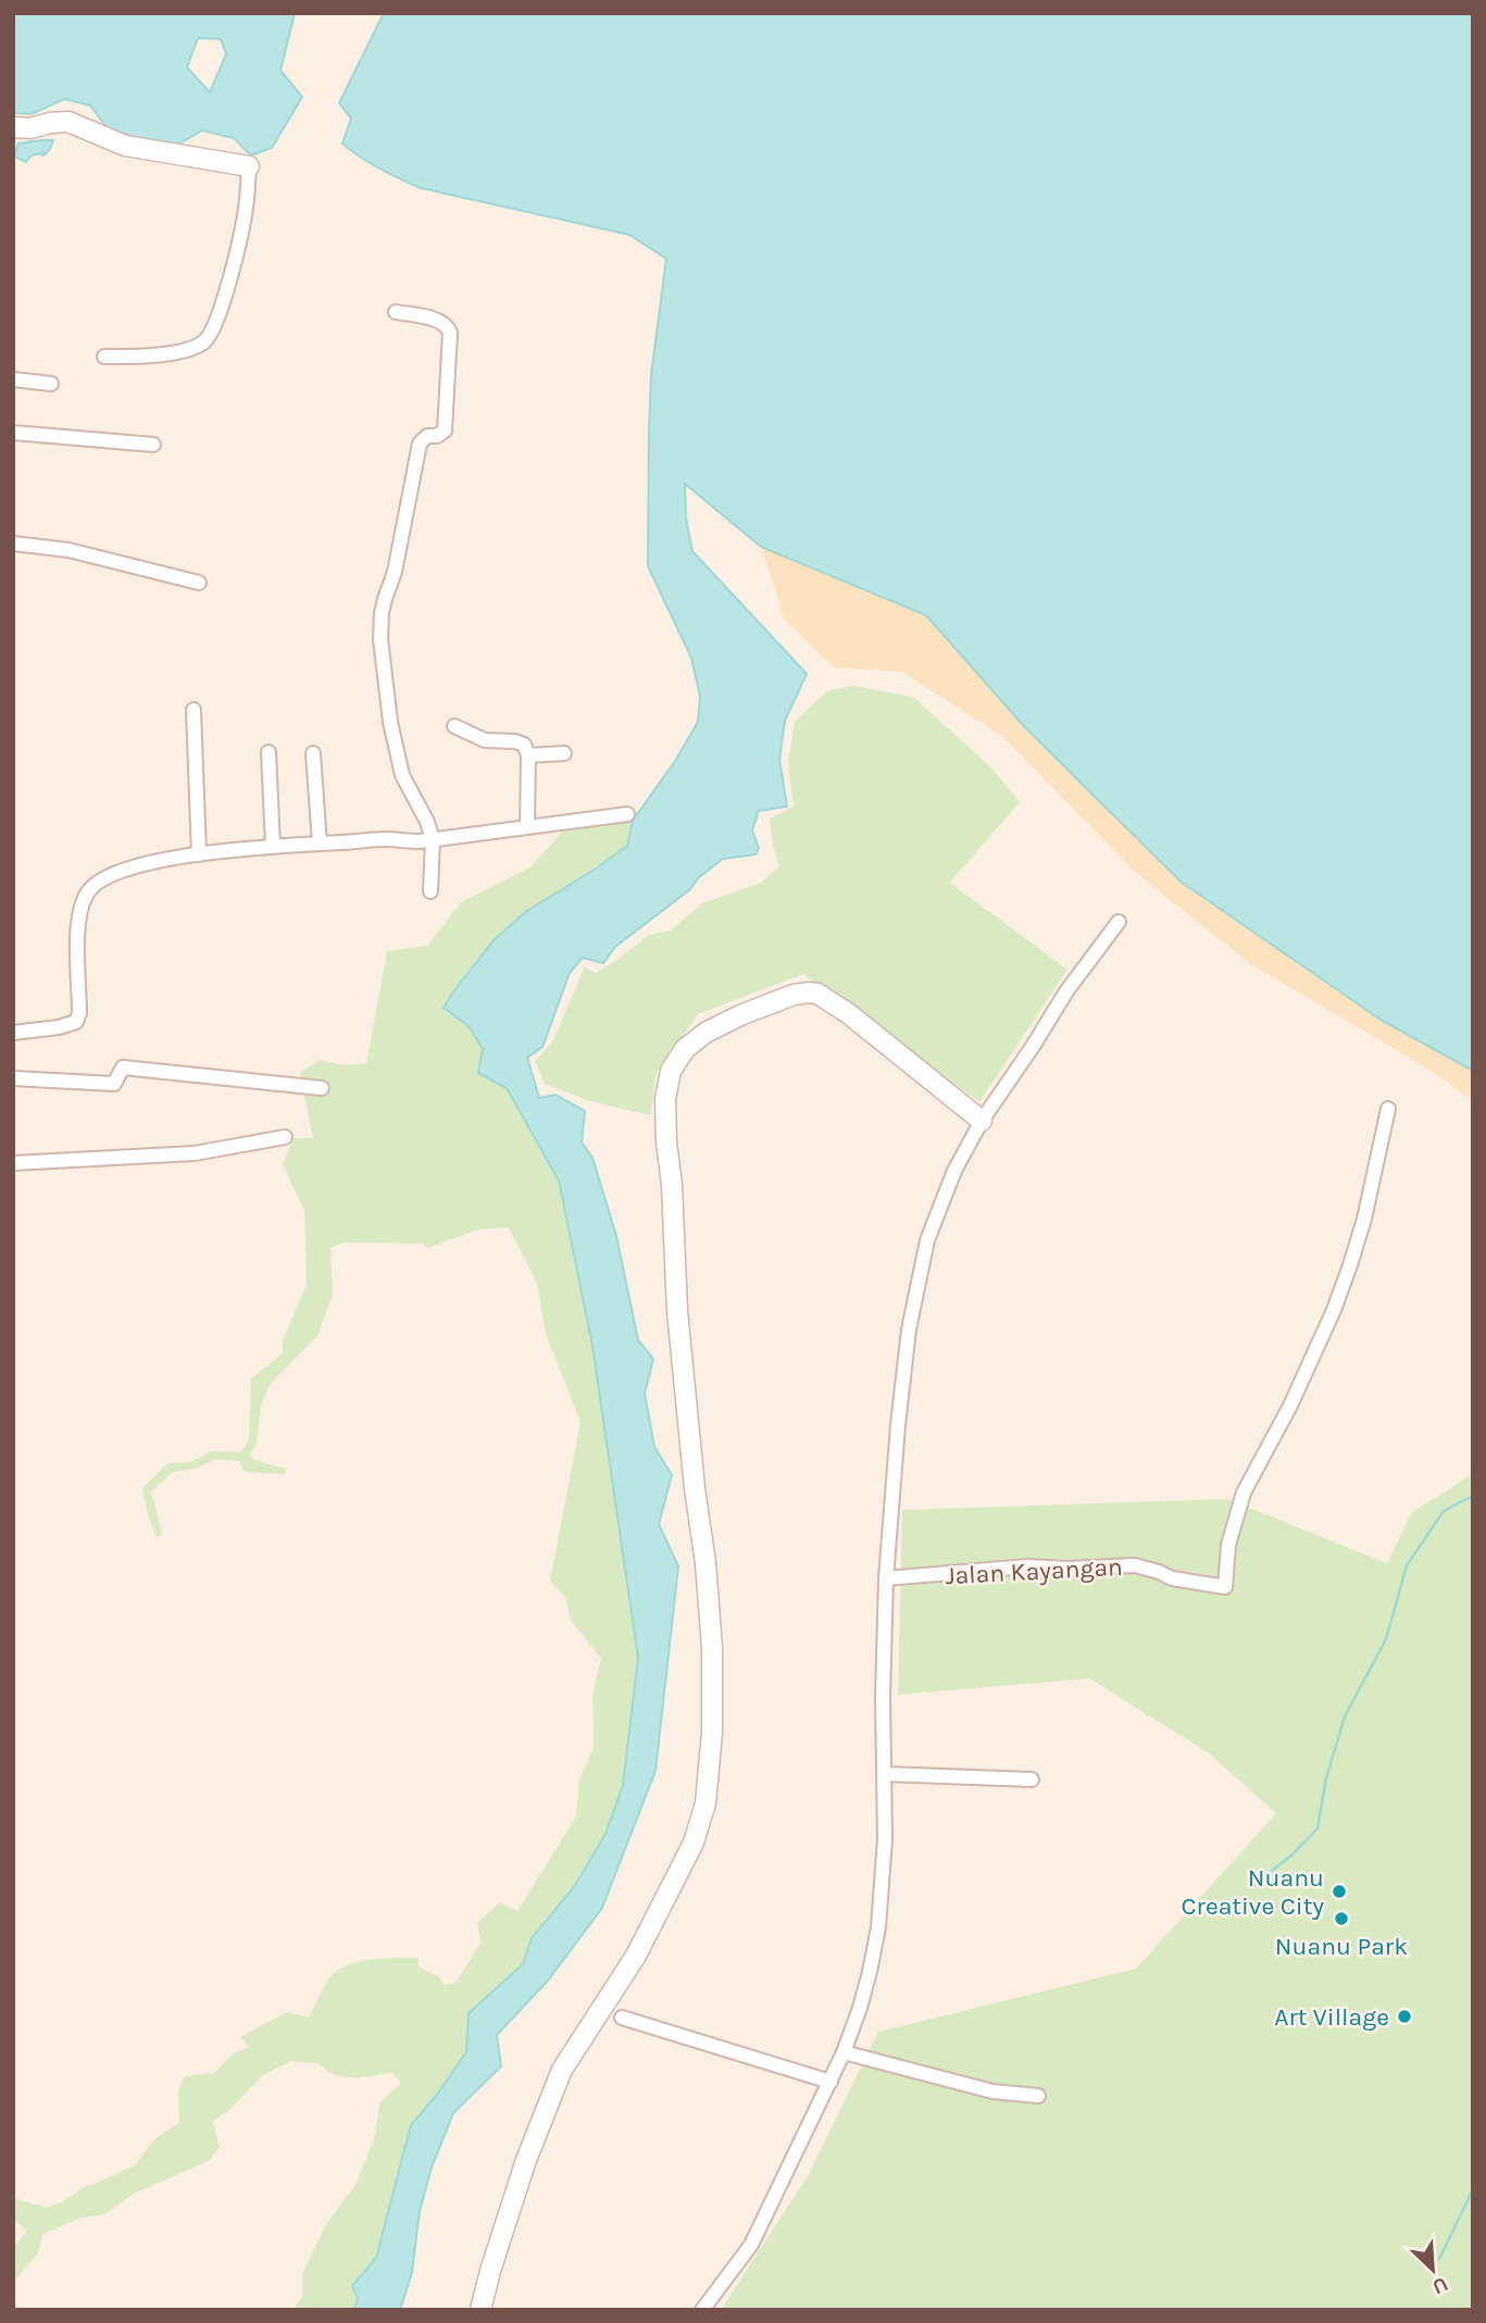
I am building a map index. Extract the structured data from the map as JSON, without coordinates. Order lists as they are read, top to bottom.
{
  "streets": {
    "street": ["Jalan Kayangan"]
  },
  "places": ["Nuanu Creative City", "Nuanu Park", "Art Village"],
  "north": "bottom right"
}
